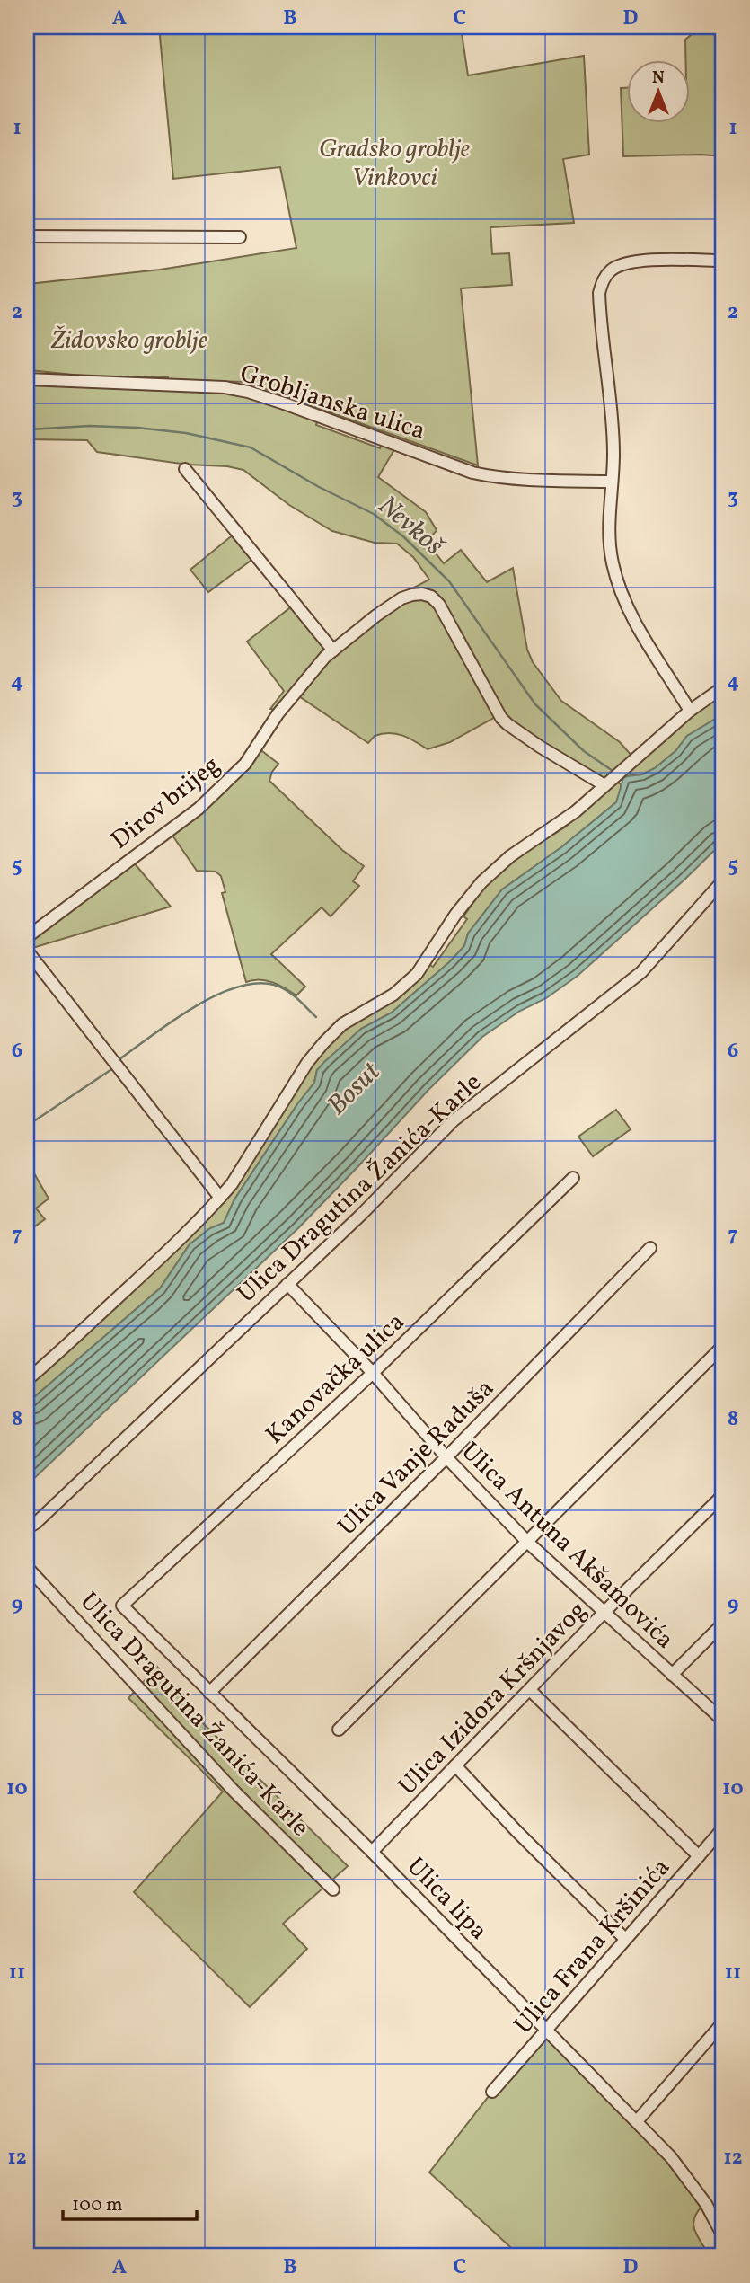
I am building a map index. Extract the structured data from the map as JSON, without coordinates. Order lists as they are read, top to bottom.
{
  "streets": {
    "street": [
      "Grobljanska ulica",
      "Dirov brijeg",
      "Ulica Dragutina Žanića-Karle",
      "Kanovačka ulica",
      "Ulica Vanje Raduša",
      "Ulica Antuna Akšamovića",
      "Ulica Izidora Kršnjavog",
      "Ulica lipa",
      "Ulica Frana Kršinića"
    ]
  },
  "crossings": [
    ["Ulica Dragutina Žanića-Karle", "Ulica Antuna Akšamovića"],
    ["Kanovačka ulica", "Ulica Antuna Akšamovića"],
    ["Kanovačka ulica", "Ulica lipa"],
    ["Ulica Vanje Raduša", "Ulica Antuna Akšamovića"],
    ["Ulica Vanje Raduša", "Ulica lipa"],
    ["Ulica Antuna Akšamovića", "Ulica Izidora Kršnjavog"],
    ["Ulica Izidora Kršnjavog", "Ulica lipa"],
    ["Ulica lipa", "Ulica Frana Kršinića"]
  ],
  "water": ["Nevkoš", "Bosut"],
  "parks": ["Gradsko groblje Vinkovci", "Židovsko groblje"],
  "scale_bar": "100 m",
  "north": "top",
  "grid": {
    "columns": [
      "A",
      "B",
      "C",
      "D"
    ],
    "rows": [
      "1",
      "2",
      "3",
      "4",
      "5",
      "6",
      "7",
      "8",
      "9",
      "10",
      "11",
      "12"
    ]
  }
}
